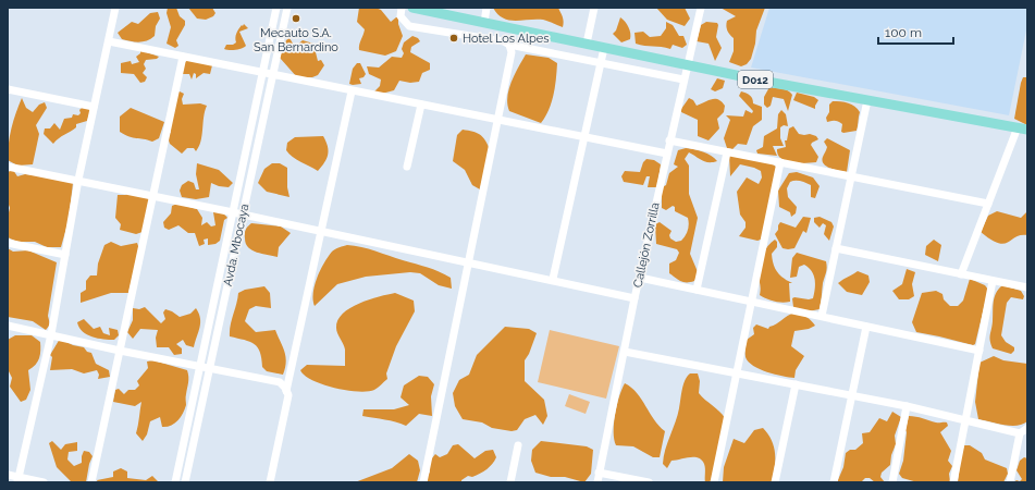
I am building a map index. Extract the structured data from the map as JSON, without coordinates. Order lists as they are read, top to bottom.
{
  "streets": {
    "main road": ["D012"],
    "street": ["Avda. Mbocaya", "Callejón Zorrilla"]
  },
  "crossings": [
    ["D012", "Callejón Zorrilla"]
  ],
  "places": ["Mecauto S.A. San Bernardino", "Hotel Los Alpes"],
  "scale_bar": "100 m"
}
